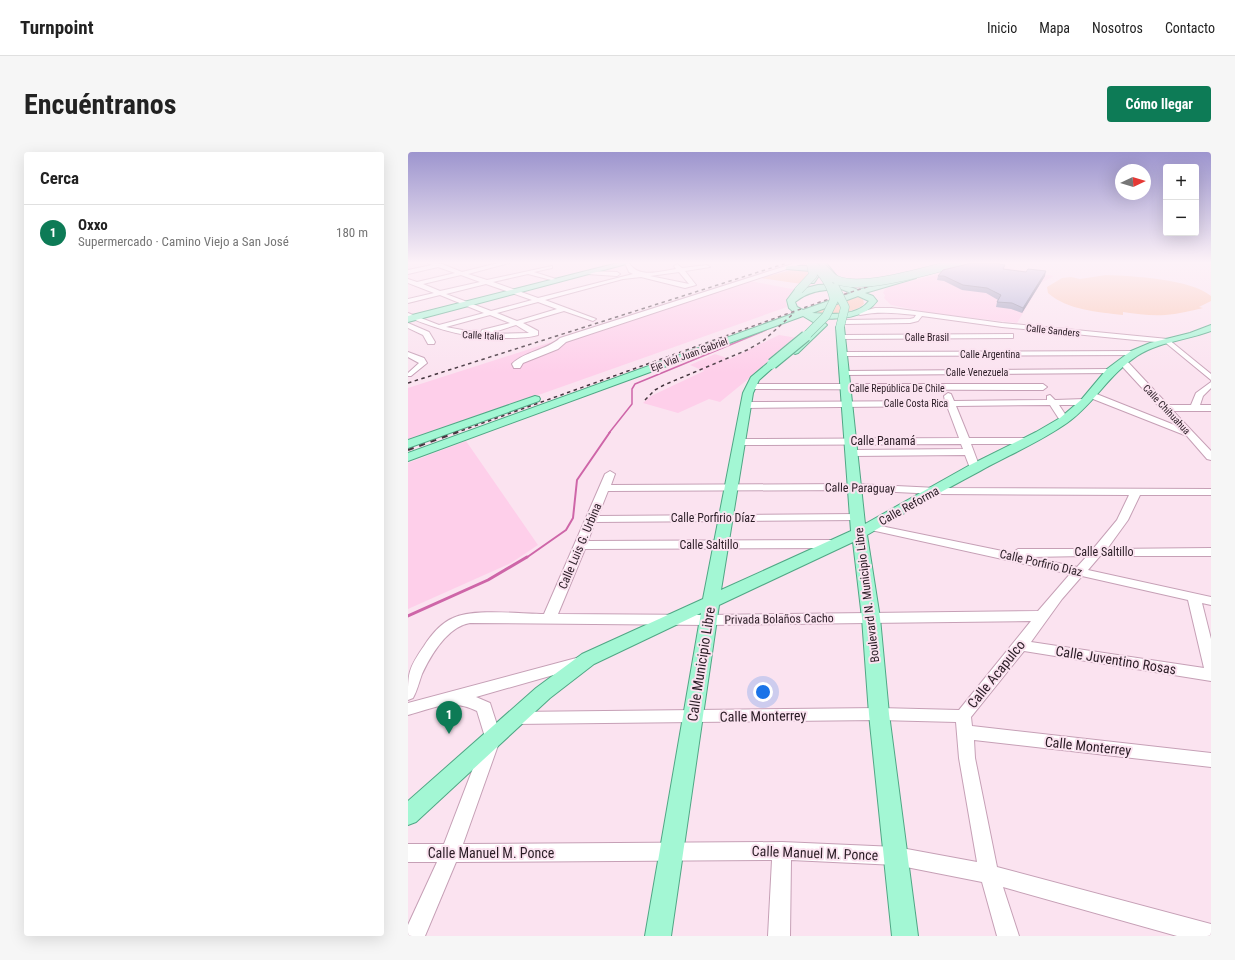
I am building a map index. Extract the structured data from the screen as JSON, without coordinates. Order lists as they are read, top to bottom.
{
  "streets": {
    "main road": [
      "Eje Vial Juan Gabriel",
      "Calle Reforma",
      "Boulevard N. Municipio Libre",
      "Calle Municipio Libre"
    ],
    "street": [
      "Calle Sanders",
      "Calle Italia",
      "Calle Brasil",
      "Calle Argentina",
      "Calle Venezuela",
      "Calle República De Chile",
      "Calle Costa Rica",
      "Calle Chihuahua",
      "Calle Panamá",
      "Calle Paraguay",
      "Calle Porfirio Díaz",
      "Calle Saltillo",
      "Calle Luis G. Urbina",
      "Privada Bolaños Cacho",
      "Calle Juventino Rosas",
      "Calle Acapulco",
      "Calle Monterrey",
      "Calle Manuel M. Ponce"
    ]
  },
  "crossings": [
    ["Calle Sanders", "Calle Reforma"],
    ["Calle Argentina", "Calle Reforma"],
    ["Calle Venezuela", "Calle Reforma"],
    ["Calle Venezuela", "Boulevard N. Municipio Libre"],
    ["Calle República De Chile", "Calle Costa Rica"],
    ["Calle República De Chile", "Boulevard N. Municipio Libre"],
    ["Calle República De Chile", "Calle Municipio Libre"],
    ["Calle Costa Rica", "Calle Reforma"],
    ["Calle Costa Rica", "Boulevard N. Municipio Libre"],
    ["Calle Costa Rica", "Calle Municipio Libre"],
    ["Calle Chihuahua", "Calle Reforma"],
    ["Calle Panamá", "Calle Reforma"],
    ["Calle Panamá", "Boulevard N. Municipio Libre"],
    ["Calle Panamá", "Calle Municipio Libre"],
    ["Calle Paraguay", "Calle Reforma"],
    ["Calle Paraguay", "Calle Luis G. Urbina"],
    ["Calle Paraguay", "Boulevard N. Municipio Libre"],
    ["Calle Paraguay", "Calle Municipio Libre"],
    ["Calle Paraguay", "Calle Acapulco"],
    ["Calle Reforma", "Calle Porfirio Díaz"],
    ["Calle Reforma", "Calle Saltillo"],
    ["Calle Reforma", "Boulevard N. Municipio Libre"],
    ["Calle Reforma", "Privada Bolaños Cacho"],
    ["Calle Reforma", "Calle Municipio Libre"],
    ["Calle Reforma", "Calle Monterrey"],
    ["Calle Porfirio Díaz", "Calle Saltillo"],
    ["Calle Porfirio Díaz", "Calle Luis G. Urbina"],
    ["Calle Porfirio Díaz", "Boulevard N. Municipio Libre"],
    ["Calle Porfirio Díaz", "Calle Municipio Libre"],
    ["Calle Porfirio Díaz", "Calle Acapulco"],
    ["Calle Saltillo", "Calle Luis G. Urbina"],
    ["Calle Saltillo", "Calle Municipio Libre"],
    ["Calle Saltillo", "Calle Acapulco"],
    ["Boulevard N. Municipio Libre", "Privada Bolaños Cacho"],
    ["Boulevard N. Municipio Libre", "Calle Monterrey"],
    ["Boulevard N. Municipio Libre", "Calle Manuel M. Ponce"],
    ["Privada Bolaños Cacho", "Calle Municipio Libre"],
    ["Privada Bolaños Cacho", "Calle Acapulco"],
    ["Calle Juventino Rosas", "Calle Acapulco"],
    ["Calle Municipio Libre", "Calle Monterrey"],
    ["Calle Municipio Libre", "Calle Manuel M. Ponce"],
    ["Calle Acapulco", "Calle Monterrey"]
  ],
  "north": "right",
  "page": {
    "header": "Turnpoint",
    "nav": [
      "Inicio",
      "Mapa",
      "Nosotros",
      "Contacto"
    ],
    "buttons": "Cómo llegar",
    "title": "Encuéntranos",
    "heading": "Cerca",
    "map_buttons": ["+", "−"],
    "list": [
      {
        "mark": "1",
        "name": "Oxxo",
        "note": "Supermercado · Camino Viejo a San José",
        "value": "180 m"
      }
    ],
    "pins": "1"
  }
}
